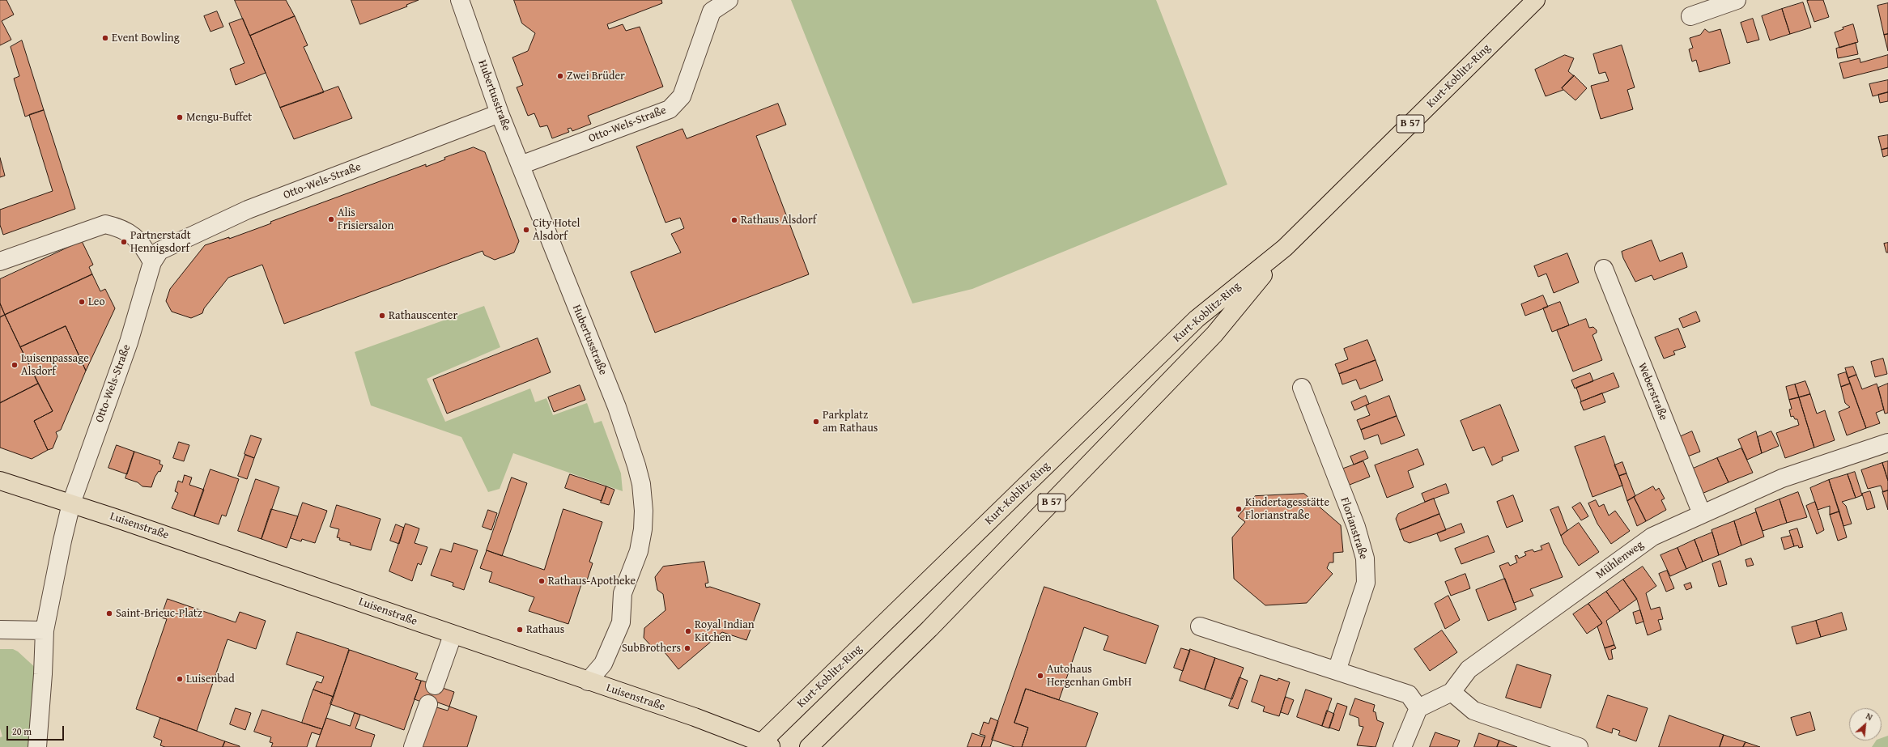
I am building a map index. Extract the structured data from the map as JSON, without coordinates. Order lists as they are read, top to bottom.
{
  "streets": {
    "main road": ["Kurt-Koblitz-Ring", "B 57", "Luisenstraße"],
    "street": [
      "Hubertusstraße",
      "Otto-Wels-Straße",
      "Weberstraße",
      "Florianstraße",
      "Mühlenweg"
    ]
  },
  "crossings": [
    ["Kurt-Koblitz-Ring", "Luisenstraße"],
    ["Hubertusstraße", "Otto-Wels-Straße"],
    ["Hubertusstraße", "Luisenstraße"],
    ["Otto-Wels-Straße", "Luisenstraße"],
    ["Weberstraße", "Mühlenweg"]
  ],
  "places": [
    "Event Bowling",
    "Zwei Brüder",
    "Mengu-Buffet",
    "Alis Frisiersalon",
    "Rathaus Alsdorf",
    "City Hotel Alsdorf",
    "Partnerstadt Hennigsdorf",
    "Leo",
    "Rathauscenter",
    "Luisenpassage Alsdorf",
    "Parkplatz am Rathaus",
    "Kindertagesstätte Florianstraße",
    "Rathaus-Apotheke",
    "Saint-Brieuc-Platz",
    "Rathaus",
    "Royal Indian Kitchen",
    "SubBrothers",
    "Autohaus Hergenhan GmbH",
    "Luisenbad"
  ],
  "scale_bar": "20 m",
  "north": "top right"
}
